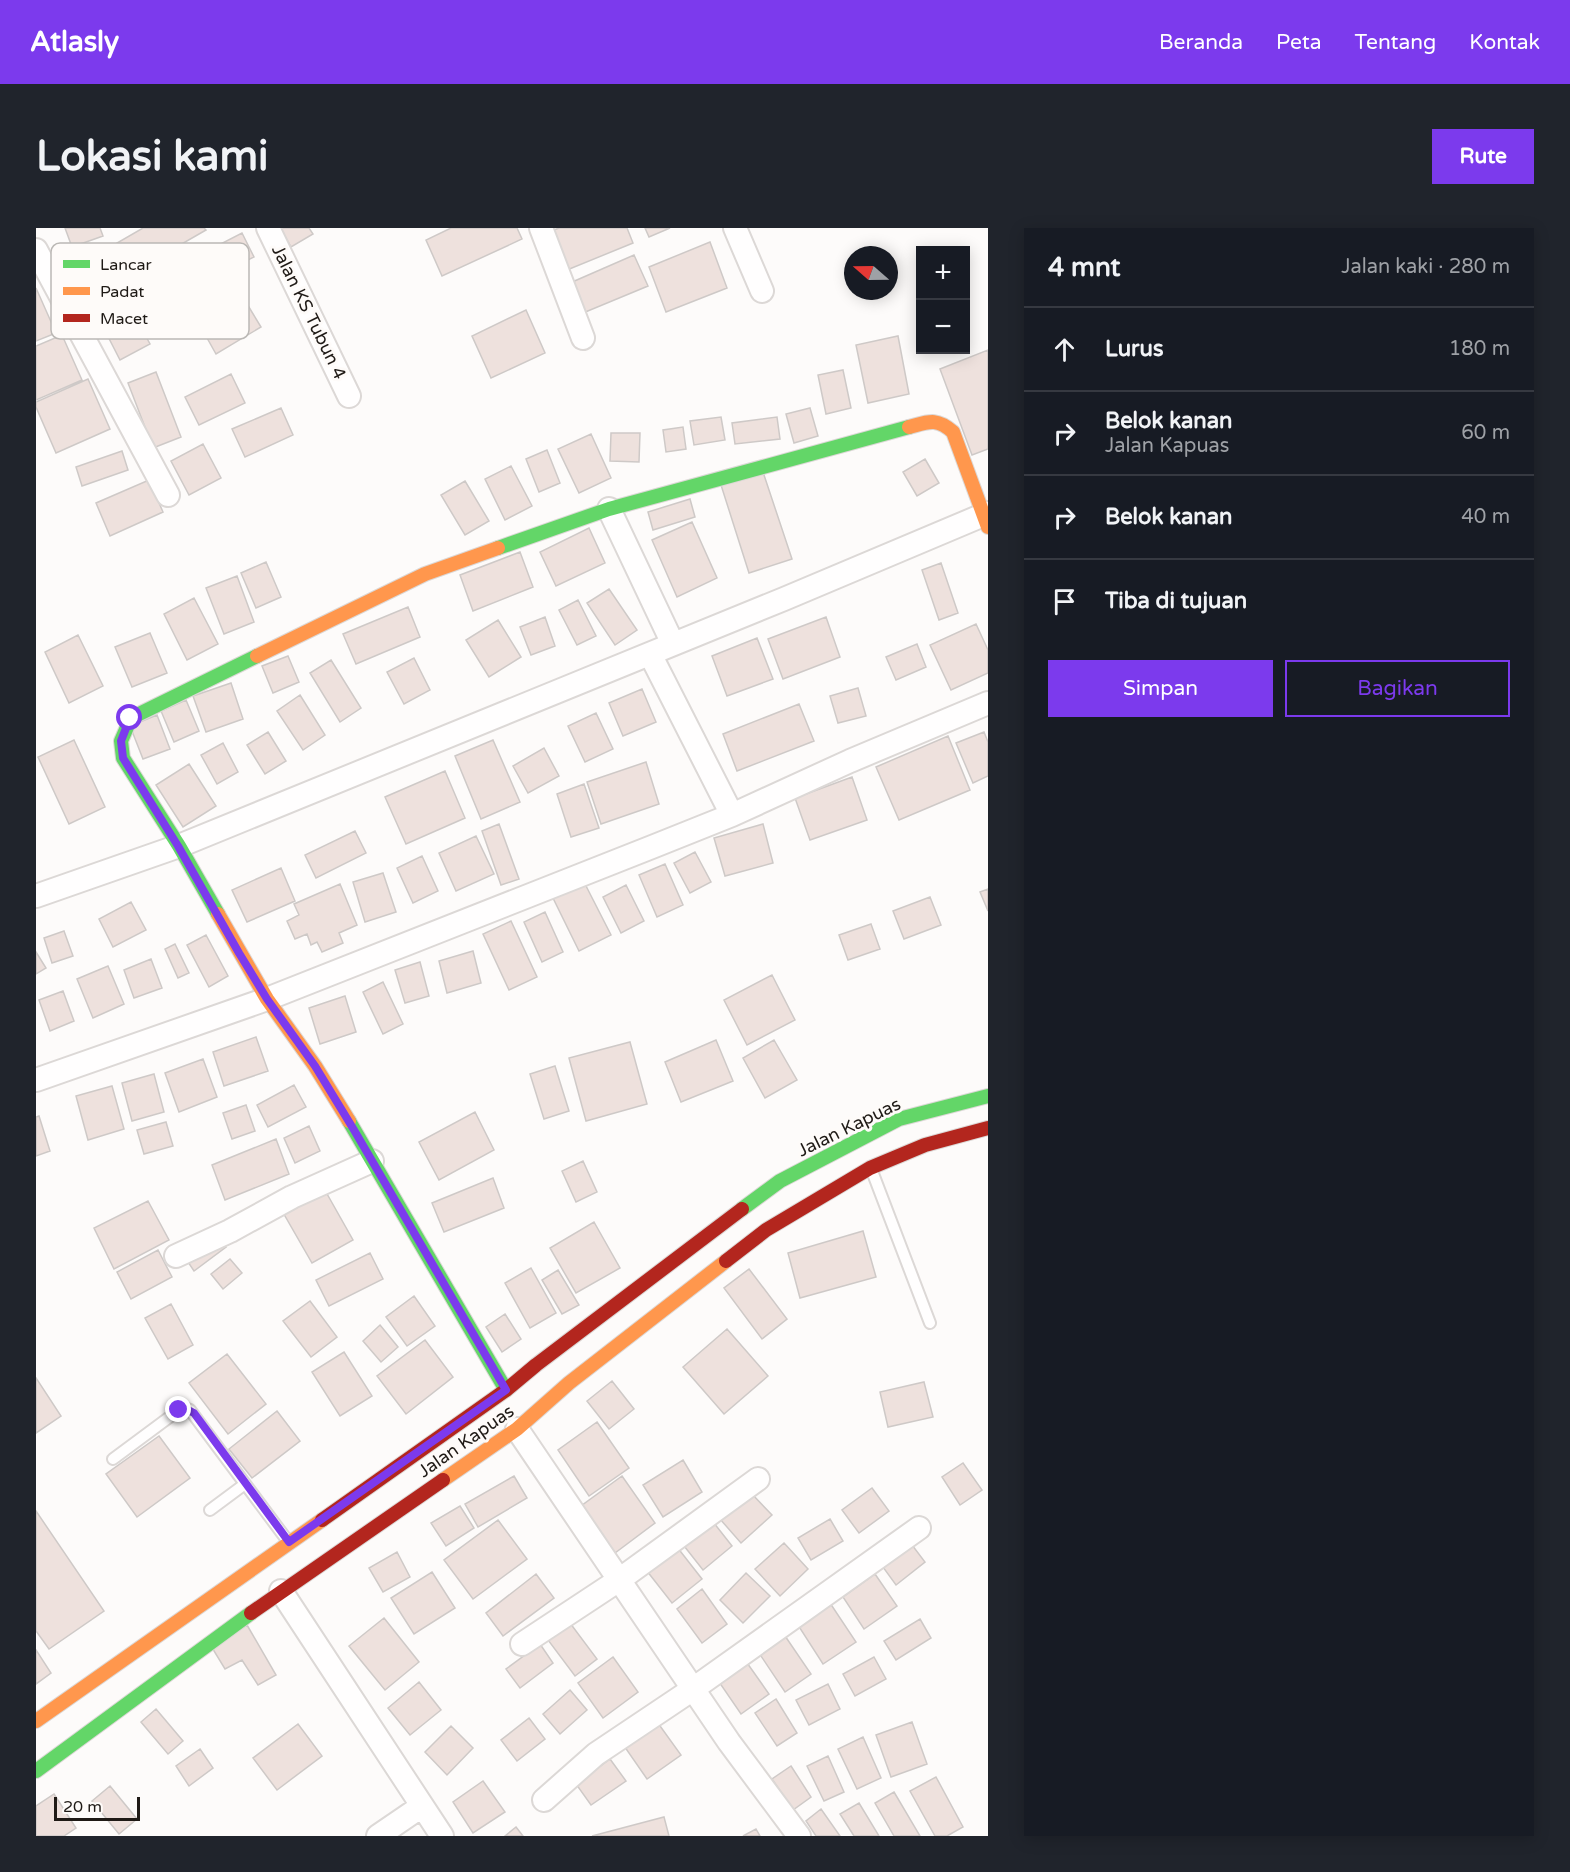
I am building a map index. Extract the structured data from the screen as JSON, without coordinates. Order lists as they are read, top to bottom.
{
  "streets": {
    "street": ["Jalan KS Tubun 4", "Jalan Kapuas"]
  },
  "legend": ["Lancar", "Padat", "Macet"],
  "scale_bar": "20 m",
  "north": "left",
  "page": {
    "header": "Atlasly",
    "nav": [
      "Beranda",
      "Peta",
      "Tentang",
      "Kontak"
    ],
    "buttons": [
      "Rute",
      ["Simpan", "Bagikan"]
    ],
    "title": "Lokasi kami",
    "heading": ["4 mnt", "Jalan kaki · 280 m"],
    "map_buttons": ["+", "−"],
    "list": [
      ["Lurus", "180 m"],
      ["Belok kanan", "Jalan Kapuas", "60 m"],
      ["Belok kanan", "40 m"],
      "Tiba di tujuan"
    ],
    "scale": "20 m"
  }
}
